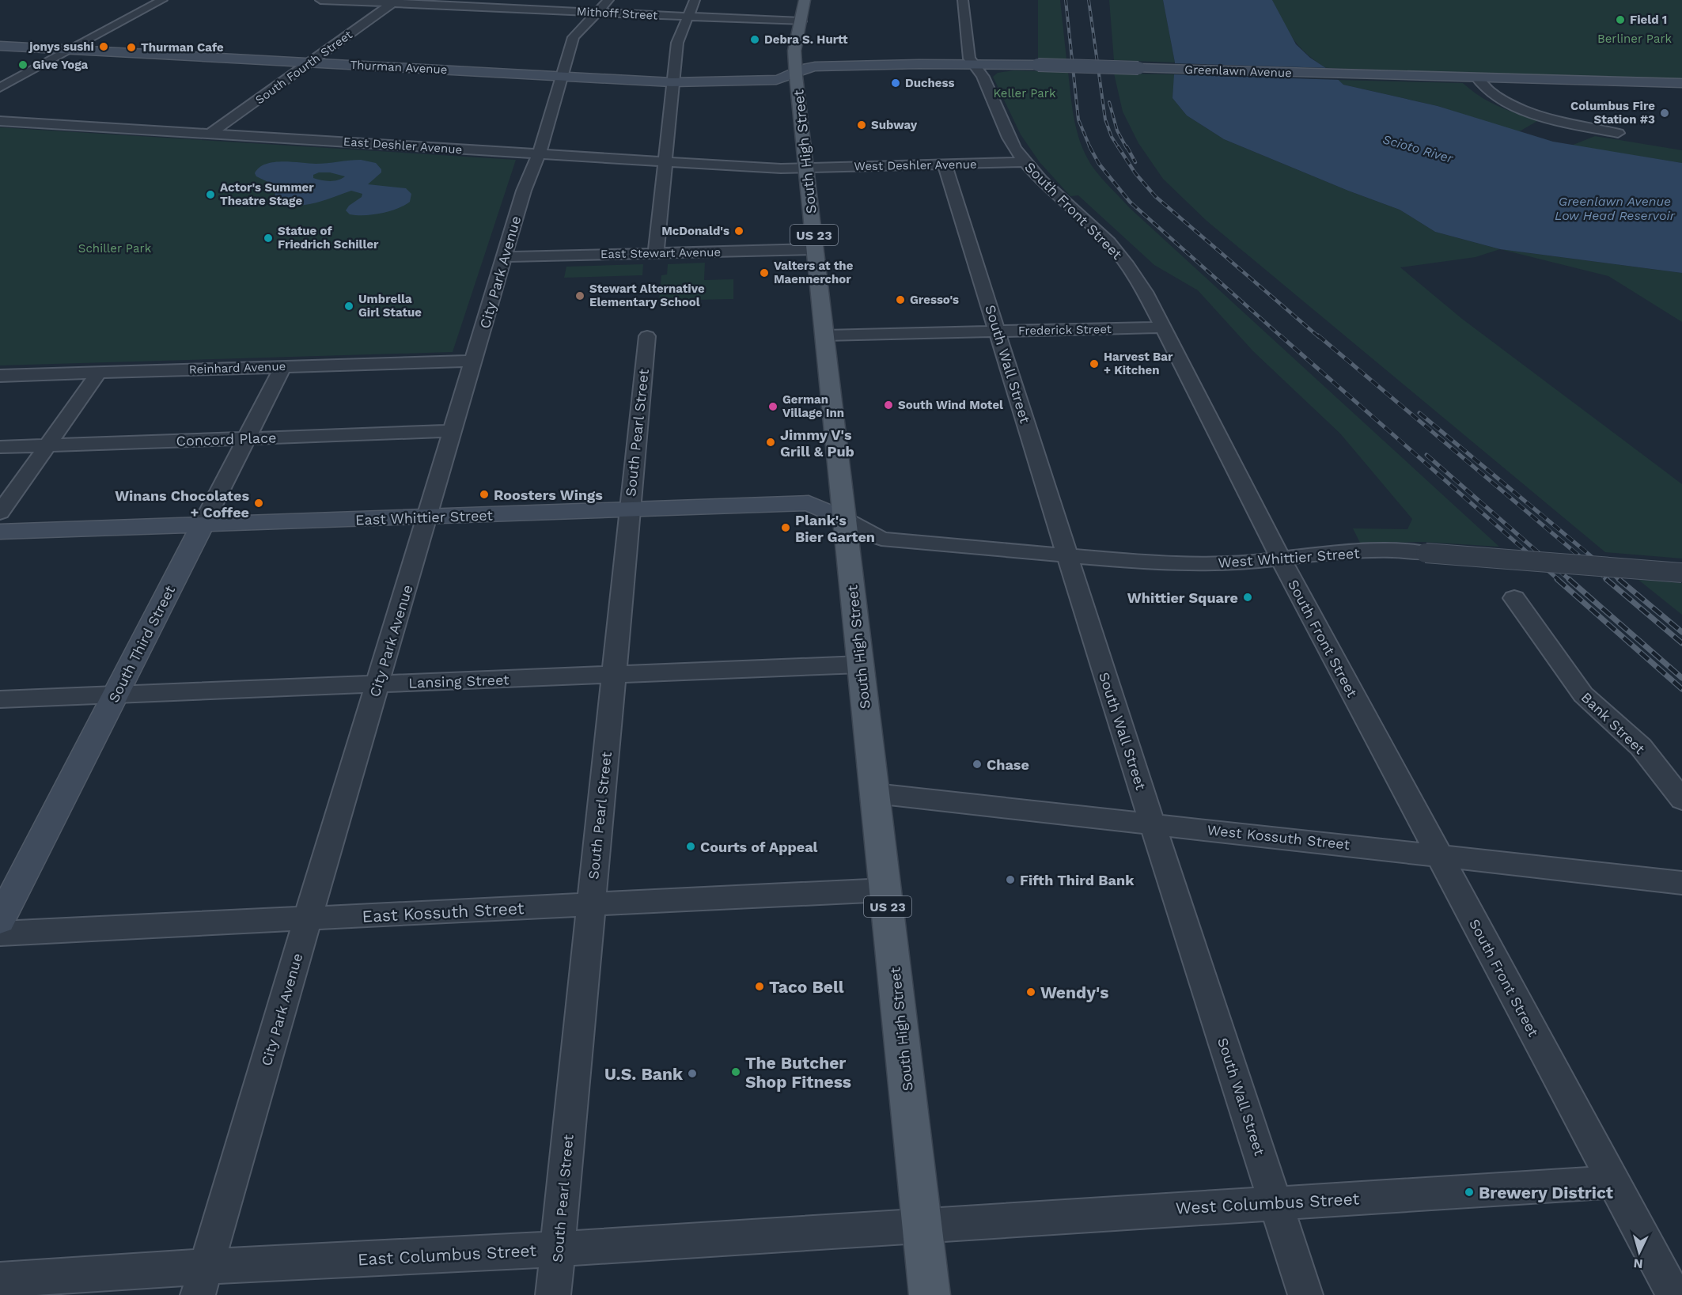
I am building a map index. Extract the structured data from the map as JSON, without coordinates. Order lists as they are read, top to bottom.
{
  "streets": {
    "main road": ["South High Street", "US 23"],
    "street": [
      "Mithoff Street",
      "South Fourth Street",
      "Thurman Avenue",
      "Greenlawn Avenue",
      "East Deshler Avenue",
      "West Deshler Avenue",
      "South Front Street",
      "East Stewart Avenue",
      "City Park Avenue",
      "Frederick Street",
      "South Wall Street",
      "Reinhard Avenue",
      "South Pearl Street",
      "Concord Place",
      "East Whittier Street",
      "West Whittier Street",
      "South Third Street",
      "Lansing Street",
      "Bank Street",
      "West Kossuth Street",
      "East Kossuth Street",
      "West Columbus Street",
      "East Columbus Street"
    ]
  },
  "crossings": [
    ["Mithoff Street", "South Fourth Street"],
    ["Mithoff Street", "South High Street"],
    ["Mithoff Street", "City Park Avenue"],
    ["South Fourth Street", "Thurman Avenue"],
    ["South Fourth Street", "East Deshler Avenue"],
    ["Thurman Avenue", "Greenlawn Avenue"],
    ["Thurman Avenue", "South High Street"],
    ["Thurman Avenue", "City Park Avenue"],
    ["Greenlawn Avenue", "South High Street"],
    ["Greenlawn Avenue", "South Front Street"],
    ["East Deshler Avenue", "South High Street"],
    ["East Deshler Avenue", "West Deshler Avenue"],
    ["East Deshler Avenue", "City Park Avenue"],
    ["South High Street", "West Deshler Avenue"],
    ["South High Street", "East Stewart Avenue"],
    ["South High Street", "Frederick Street"],
    ["South High Street", "East Whittier Street"],
    ["South High Street", "West Whittier Street"],
    ["South High Street", "Lansing Street"],
    ["South High Street", "West Kossuth Street"],
    ["South High Street", "East Kossuth Street"],
    ["South High Street", "West Columbus Street"],
    ["South High Street", "East Columbus Street"],
    ["West Deshler Avenue", "South Front Street"],
    ["West Deshler Avenue", "South Wall Street"],
    ["South Front Street", "Frederick Street"],
    ["South Front Street", "West Whittier Street"],
    ["South Front Street", "West Kossuth Street"],
    ["South Front Street", "West Columbus Street"],
    ["East Stewart Avenue", "City Park Avenue"],
    ["City Park Avenue", "Reinhard Avenue"],
    ["City Park Avenue", "Concord Place"],
    ["City Park Avenue", "East Whittier Street"],
    ["City Park Avenue", "Lansing Street"],
    ["City Park Avenue", "East Kossuth Street"],
    ["City Park Avenue", "East Columbus Street"],
    ["Frederick Street", "South Wall Street"],
    ["South Wall Street", "West Whittier Street"],
    ["South Wall Street", "West Kossuth Street"],
    ["South Wall Street", "West Columbus Street"],
    ["Reinhard Avenue", "South Third Street"],
    ["South Pearl Street", "East Whittier Street"],
    ["South Pearl Street", "Lansing Street"],
    ["South Pearl Street", "East Kossuth Street"],
    ["South Pearl Street", "East Columbus Street"],
    ["Concord Place", "South Third Street"],
    ["East Whittier Street", "West Whittier Street"],
    ["East Whittier Street", "South Third Street"],
    ["South Third Street", "Lansing Street"],
    ["West Columbus Street", "East Columbus Street"]
  ],
  "water": ["Scioto River", "Greenlawn Avenue Low Head Reservoir"],
  "parks": ["Berliner Park", "Keller Park", "Schiller Park"],
  "places": [
    "Field 1",
    "Debra S. Hurtt",
    "jonys sushi",
    "Thurman Cafe",
    "Give Yoga",
    "Duchess",
    "Columbus Fire Station #3",
    "Subway",
    "Actor's Summer Theatre Stage",
    "McDonald's",
    "Statue of Friedrich Schiller",
    "Valters at the Maennerchor",
    "Stewart Alternative Elementary School",
    "Gresso's",
    "Umbrella Girl Statue",
    "Harvest Bar + Kitchen",
    "South Wind Motel",
    "German Village Inn",
    "Jimmy V's Grill & Pub",
    "Roosters Wings",
    "Winans Chocolates + Coffee",
    "Plank's Bier Garten",
    "Whittier Square",
    "Chase",
    "Courts of Appeal",
    "Fifth Third Bank",
    "Taco Bell",
    "Wendy's",
    "The Butcher Shop Fitness",
    "U.S. Bank",
    "Brewery District"
  ],
  "north": "bottom"
}
